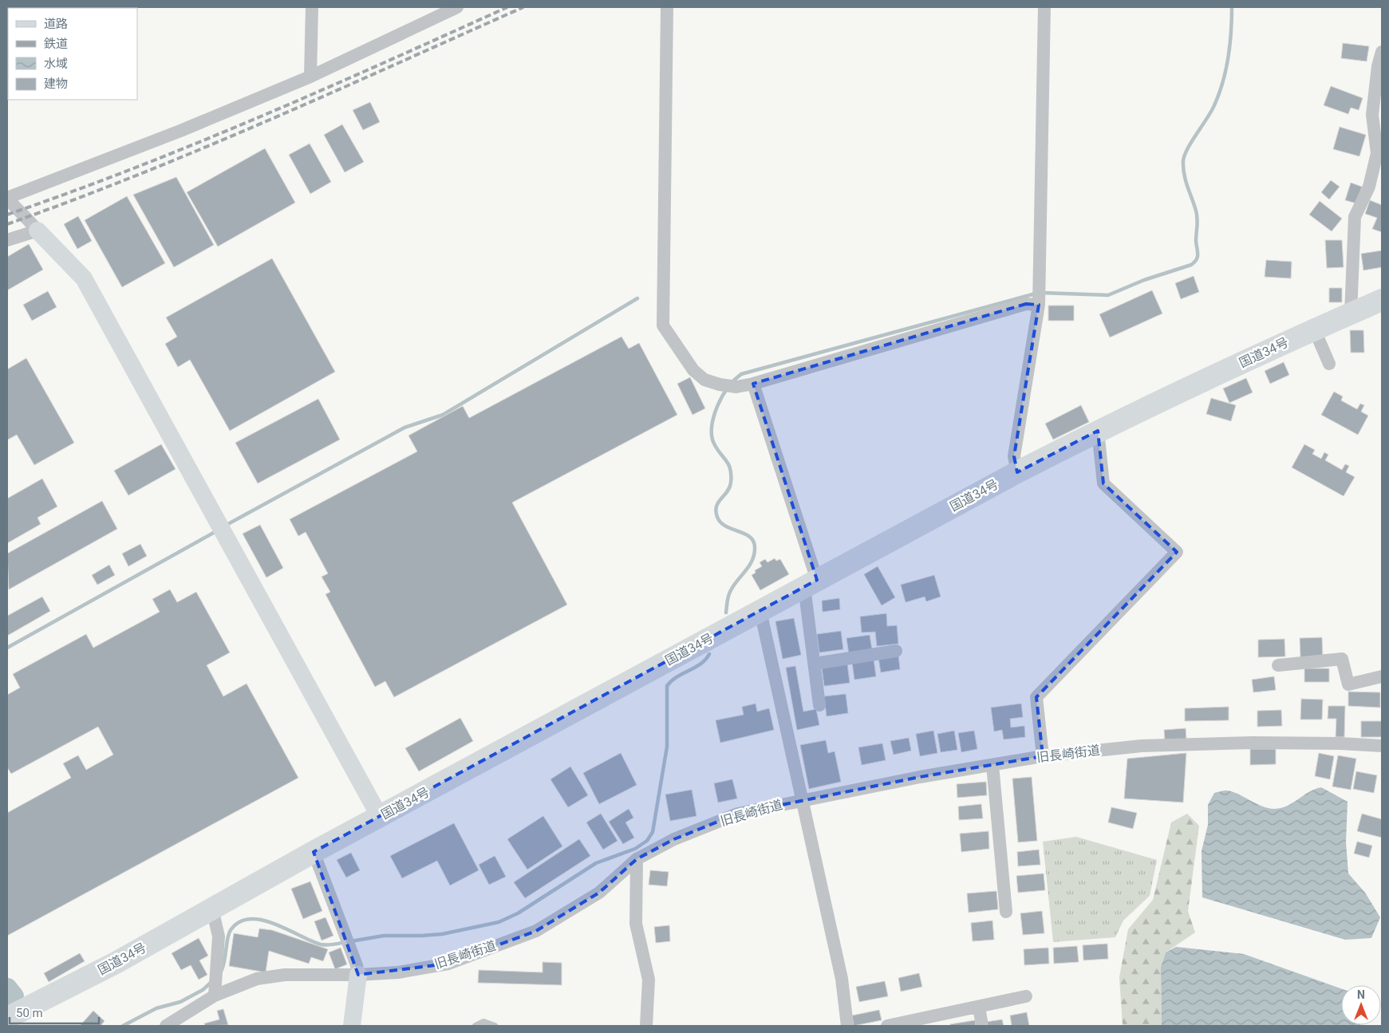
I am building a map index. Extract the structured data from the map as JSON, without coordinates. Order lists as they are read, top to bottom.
{
  "streets": {
    "highway": ["国道34号"],
    "street": ["旧長崎街道"]
  },
  "legend": [
    "道路",
    "鉄道",
    "水域",
    "建物"
  ],
  "scale_bar": "50 m",
  "north": "top"
}
